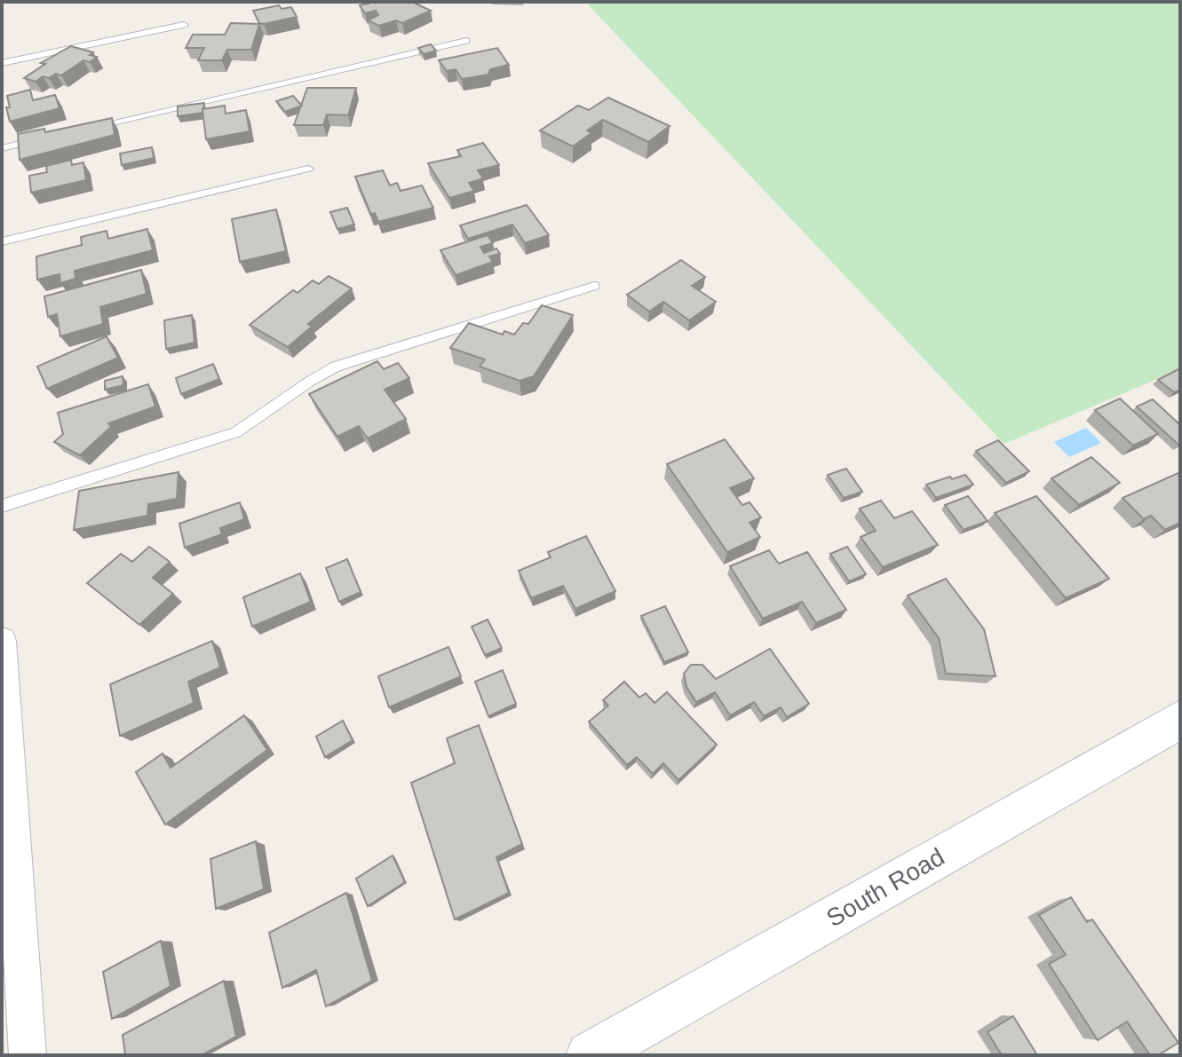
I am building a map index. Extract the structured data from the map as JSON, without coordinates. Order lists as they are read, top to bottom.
{
  "streets": {
    "street": ["South Road"]
  }
}
